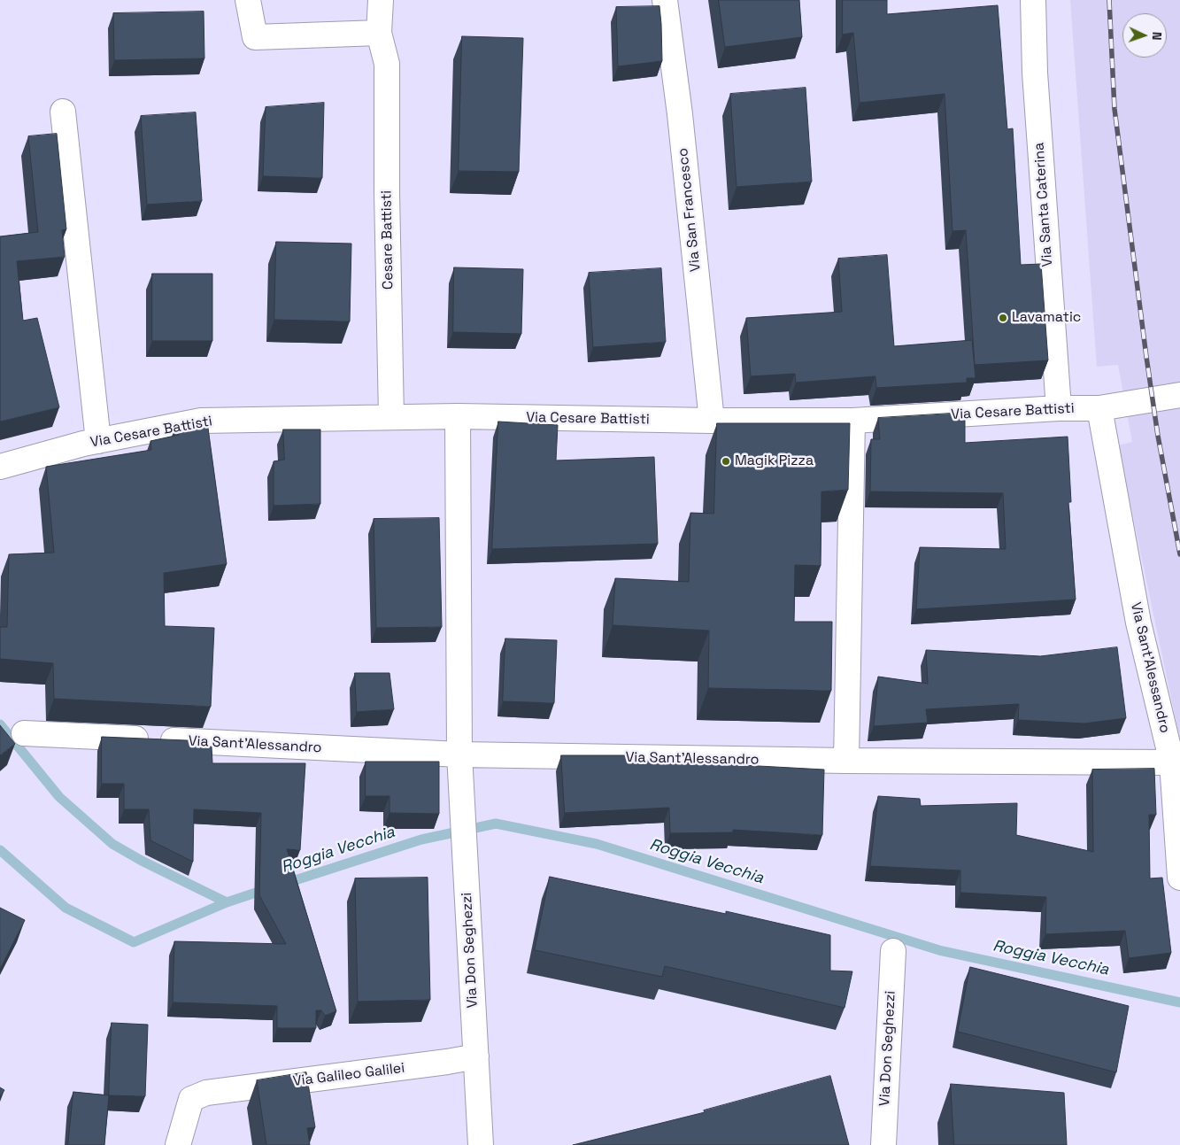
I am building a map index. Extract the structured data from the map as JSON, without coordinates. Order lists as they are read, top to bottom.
{
  "streets": {
    "street": [
      "Via Santa Caterina",
      "Via San Francesco",
      "Cesare Battisti",
      "Via Cesare Battisti",
      "Via Sant'Alessandro",
      "Via Don Seghezzi",
      "Via Galileo Galilei"
    ]
  },
  "crossings": [
    ["Via Santa Caterina", "Via Cesare Battisti"],
    ["Via San Francesco", "Via Cesare Battisti"],
    ["Cesare Battisti", "Via Cesare Battisti"],
    ["Via Cesare Battisti", "Via Sant'Alessandro"],
    ["Via Sant'Alessandro", "Via Don Seghezzi"],
    ["Via Don Seghezzi", "Via Galileo Galilei"]
  ],
  "water": ["Roggia Vecchia"],
  "places": ["Lavamatic", "Magik Pizza"],
  "north": "right"
}
